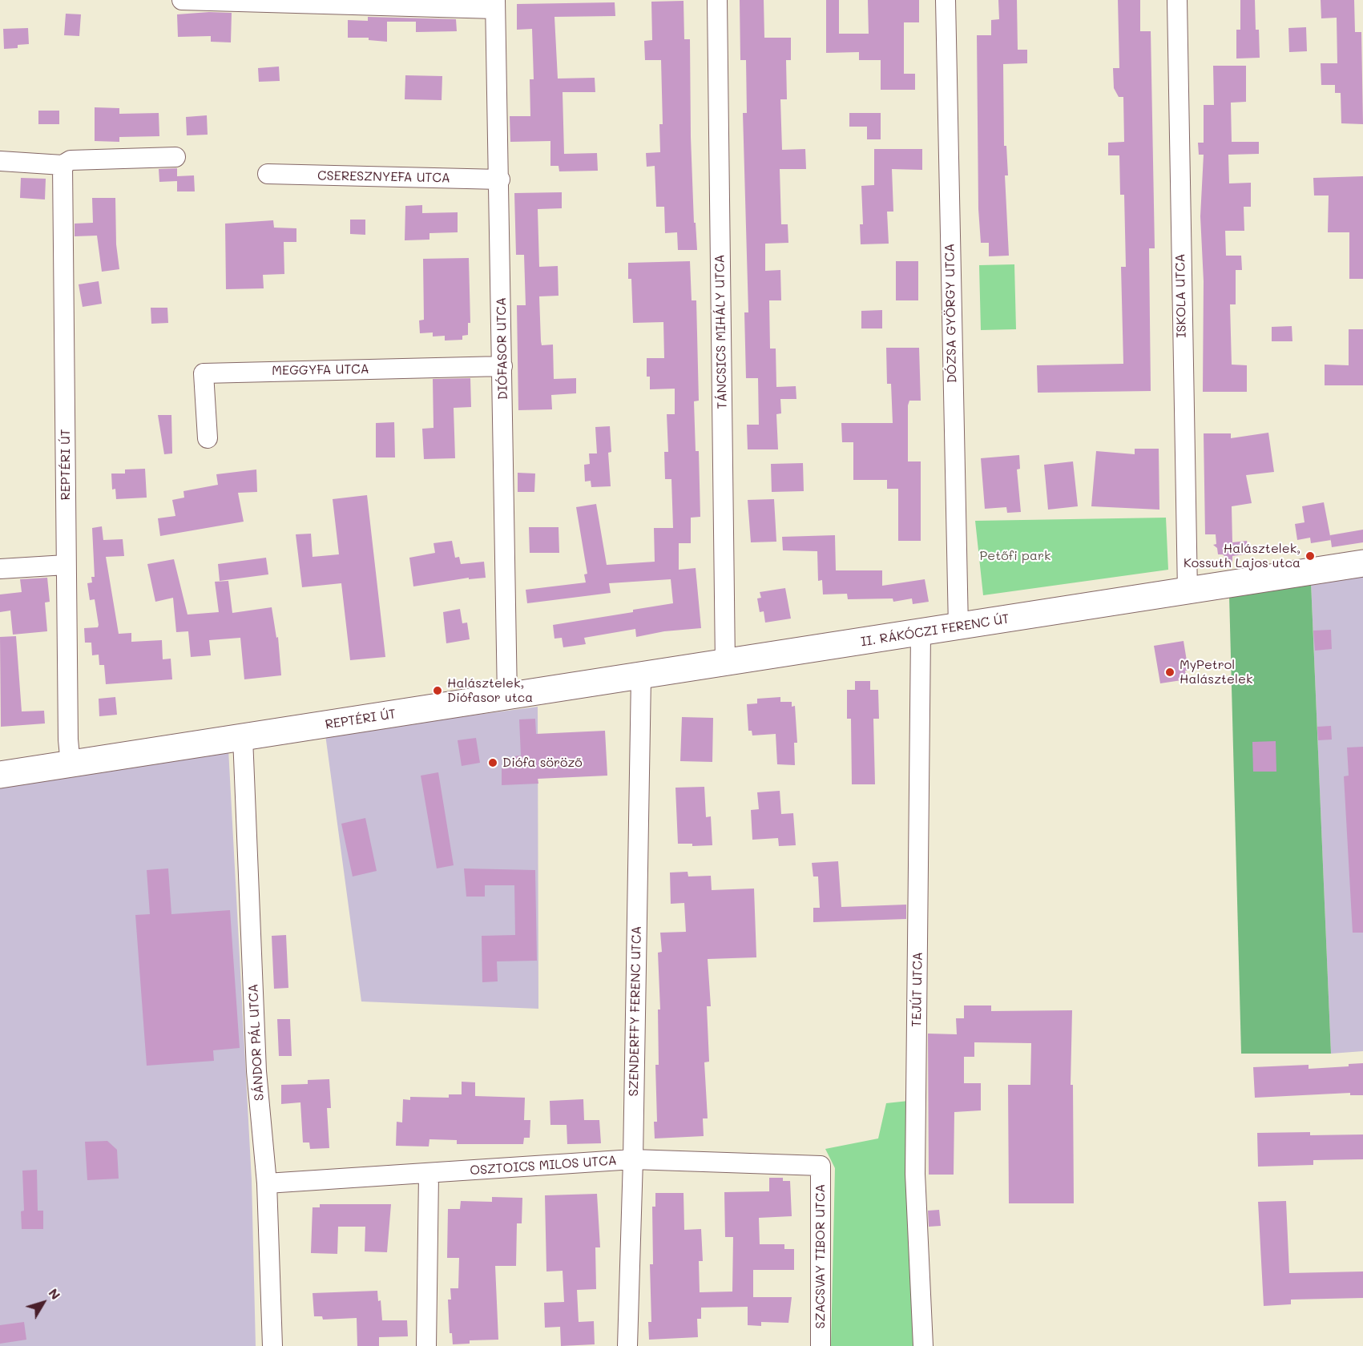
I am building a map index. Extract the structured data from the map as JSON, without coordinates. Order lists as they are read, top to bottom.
{
  "streets": {
    "main road": ["REPTÉRI ÚT", "II. RÁKÓCZI FERENC ÚT"],
    "street": [
      "CSERESZNYEFA UTCA",
      "ISKOLA UTCA",
      "DÓZSA GYÖRGY UTCA",
      "TÁNCSICS MIHÁLY UTCA",
      "DIÓFASOR UTCA",
      "MEGGYFA UTCA",
      "TEJÚT UTCA",
      "SZENDERFFY FERENC UTCA",
      "SÁNDOR PÁL UTCA",
      "OSZTOICS MILOS UTCA",
      "SZACSVAY TIBOR UTCA"
    ]
  },
  "crossings": [
    ["CSERESZNYEFA UTCA", "DIÓFASOR UTCA"],
    ["ISKOLA UTCA", "II. RÁKÓCZI FERENC ÚT"],
    ["DÓZSA GYÖRGY UTCA", "II. RÁKÓCZI FERENC ÚT"],
    ["TÁNCSICS MIHÁLY UTCA", "II. RÁKÓCZI FERENC ÚT"],
    ["DIÓFASOR UTCA", "MEGGYFA UTCA"],
    ["DIÓFASOR UTCA", "REPTÉRI ÚT"],
    ["DIÓFASOR UTCA", "II. RÁKÓCZI FERENC ÚT"],
    ["REPTÉRI ÚT", "II. RÁKÓCZI FERENC ÚT"],
    ["REPTÉRI ÚT", "SÁNDOR PÁL UTCA"],
    ["II. RÁKÓCZI FERENC ÚT", "TEJÚT UTCA"],
    ["II. RÁKÓCZI FERENC ÚT", "SZENDERFFY FERENC UTCA"],
    ["SZENDERFFY FERENC UTCA", "OSZTOICS MILOS UTCA"],
    ["SÁNDOR PÁL UTCA", "OSZTOICS MILOS UTCA"],
    ["OSZTOICS MILOS UTCA", "SZACSVAY TIBOR UTCA"]
  ],
  "parks": ["Petőfi park"],
  "places": [
    "Halásztelek, Kossuth Lajos utca",
    "MyPetrol Halásztelek",
    "Halásztelek, Diófasor utca",
    "Diófa söröző"
  ],
  "north": "top right"
}
